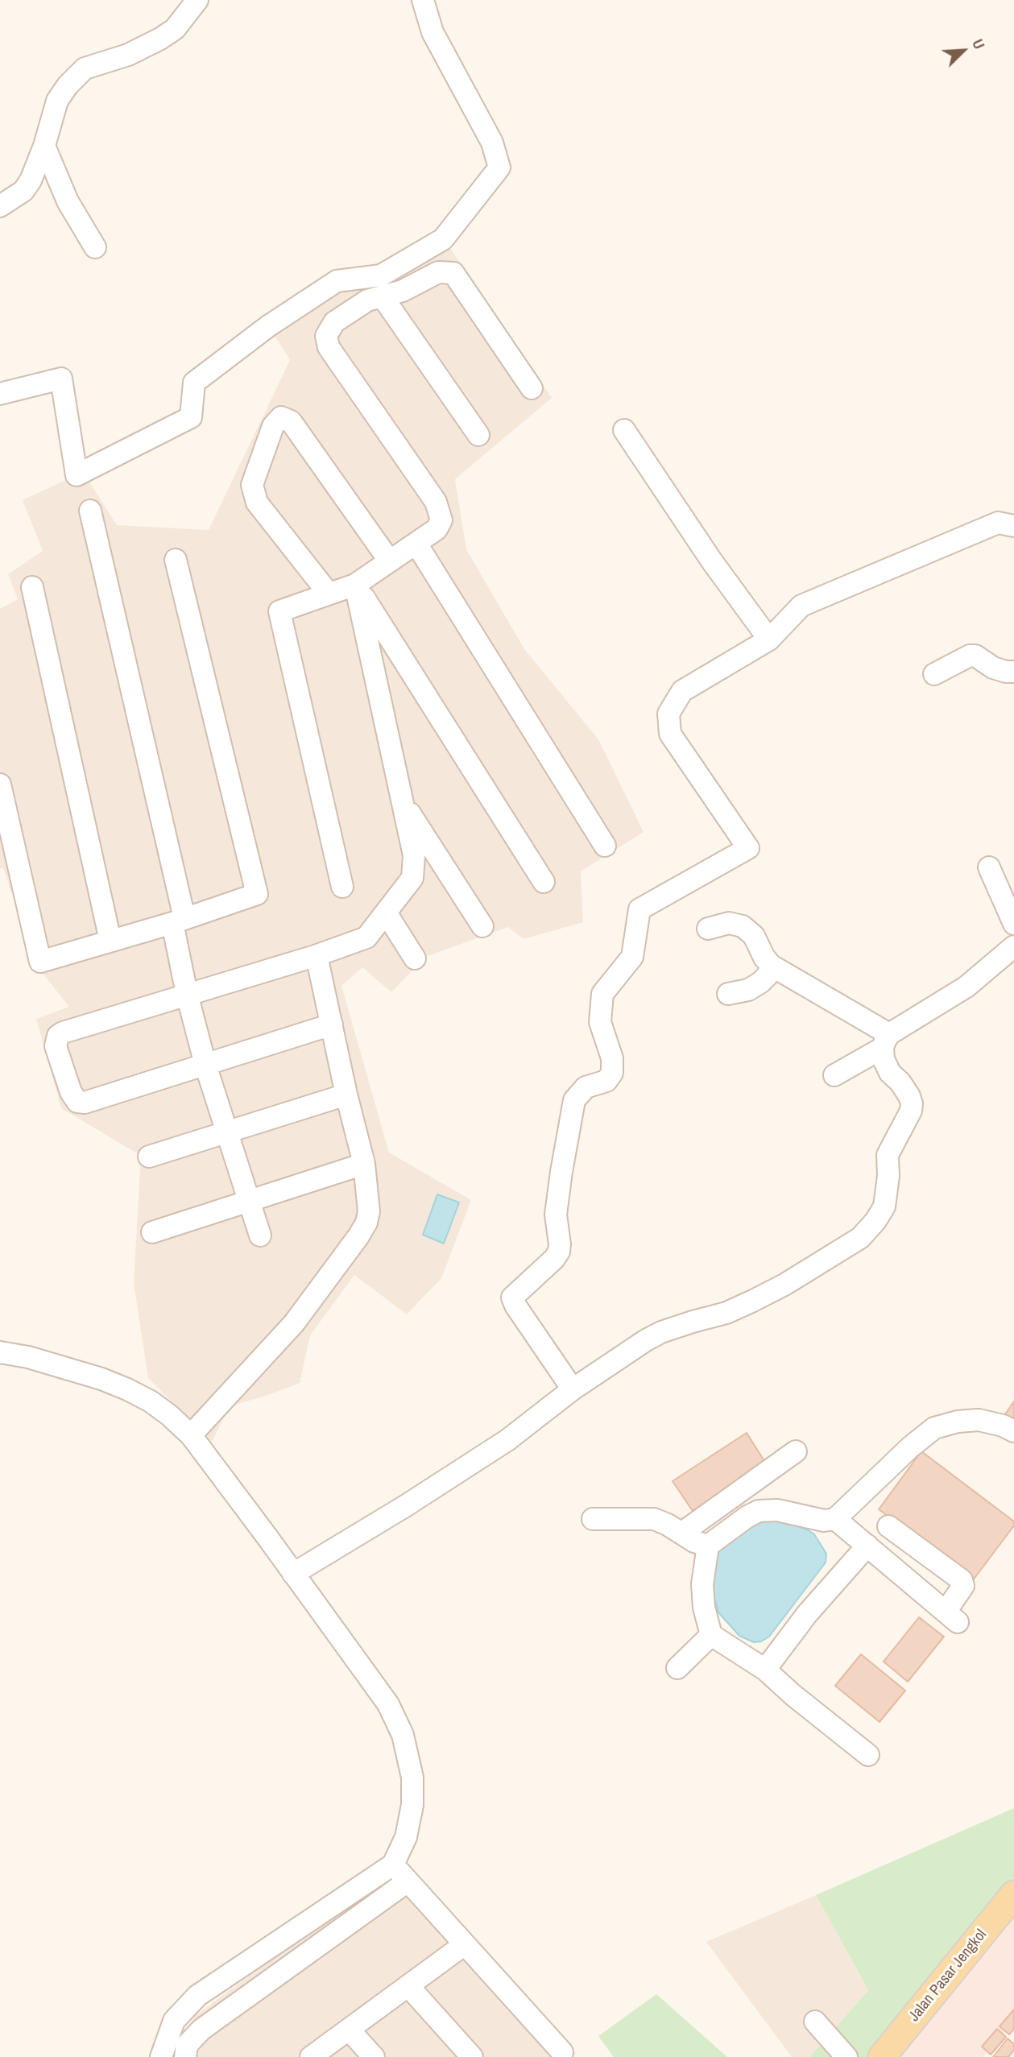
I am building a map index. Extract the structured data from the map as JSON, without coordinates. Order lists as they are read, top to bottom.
{
  "streets": {
    "main road": ["Jalan Pasar Jengkol"]
  },
  "north": "top right"
}
